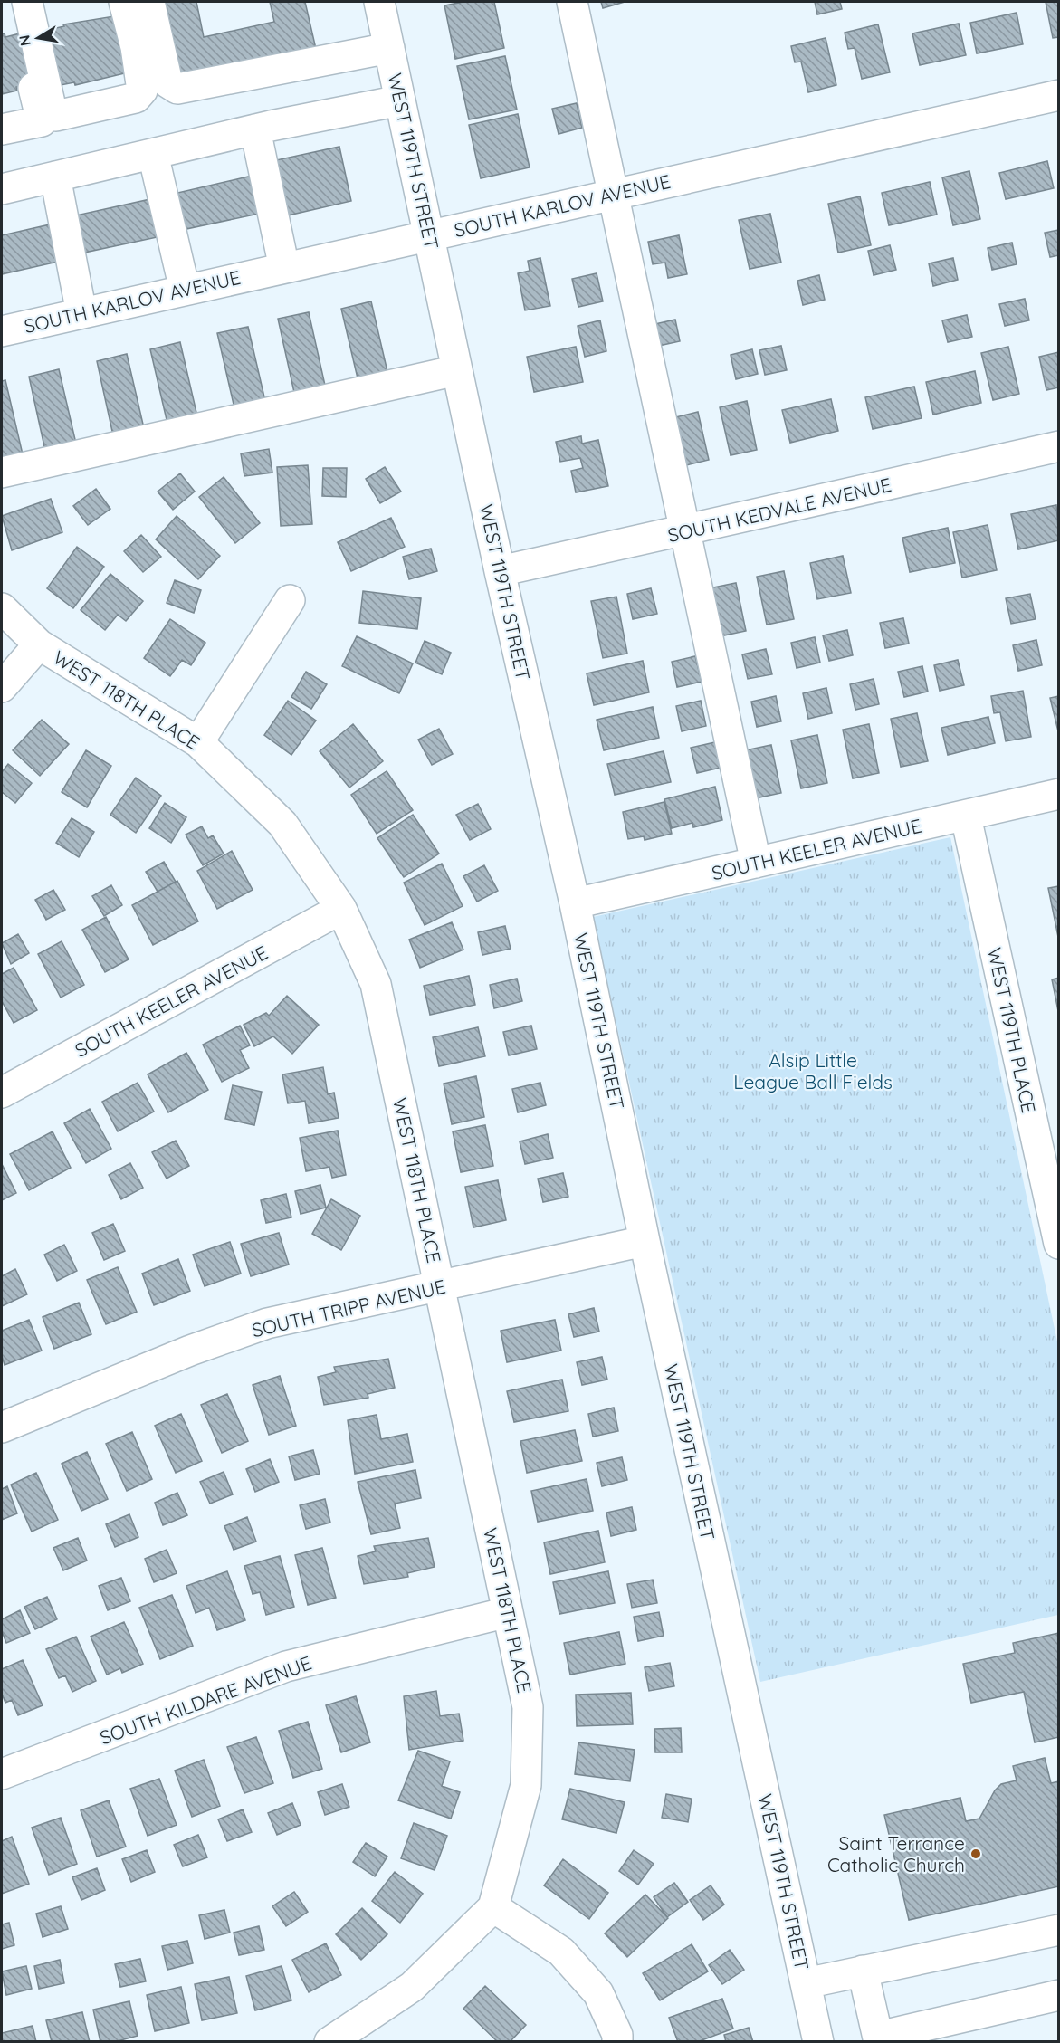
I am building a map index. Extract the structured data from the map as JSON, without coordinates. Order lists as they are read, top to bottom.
{
  "streets": {
    "street": [
      "WEST 119TH STREET",
      "SOUTH KARLOV AVENUE",
      "SOUTH KEDVALE AVENUE",
      "WEST 118TH PLACE",
      "SOUTH KEELER AVENUE",
      "WEST 119TH PLACE",
      "SOUTH TRIPP AVENUE",
      "SOUTH KILDARE AVENUE"
    ]
  },
  "crossings": [
    ["WEST 119TH STREET", "SOUTH KARLOV AVENUE"],
    ["WEST 119TH STREET", "SOUTH KEDVALE AVENUE"],
    ["WEST 119TH STREET", "SOUTH KEELER AVENUE"],
    ["WEST 119TH STREET", "SOUTH TRIPP AVENUE"],
    ["WEST 118TH PLACE", "SOUTH KEELER AVENUE"],
    ["WEST 118TH PLACE", "SOUTH TRIPP AVENUE"],
    ["WEST 118TH PLACE", "SOUTH KILDARE AVENUE"],
    ["SOUTH KEELER AVENUE", "WEST 119TH PLACE"]
  ],
  "parks": ["Alsip Little League Ball Fields"],
  "places": ["Saint Terrance Catholic Church"],
  "north": "left"
}
